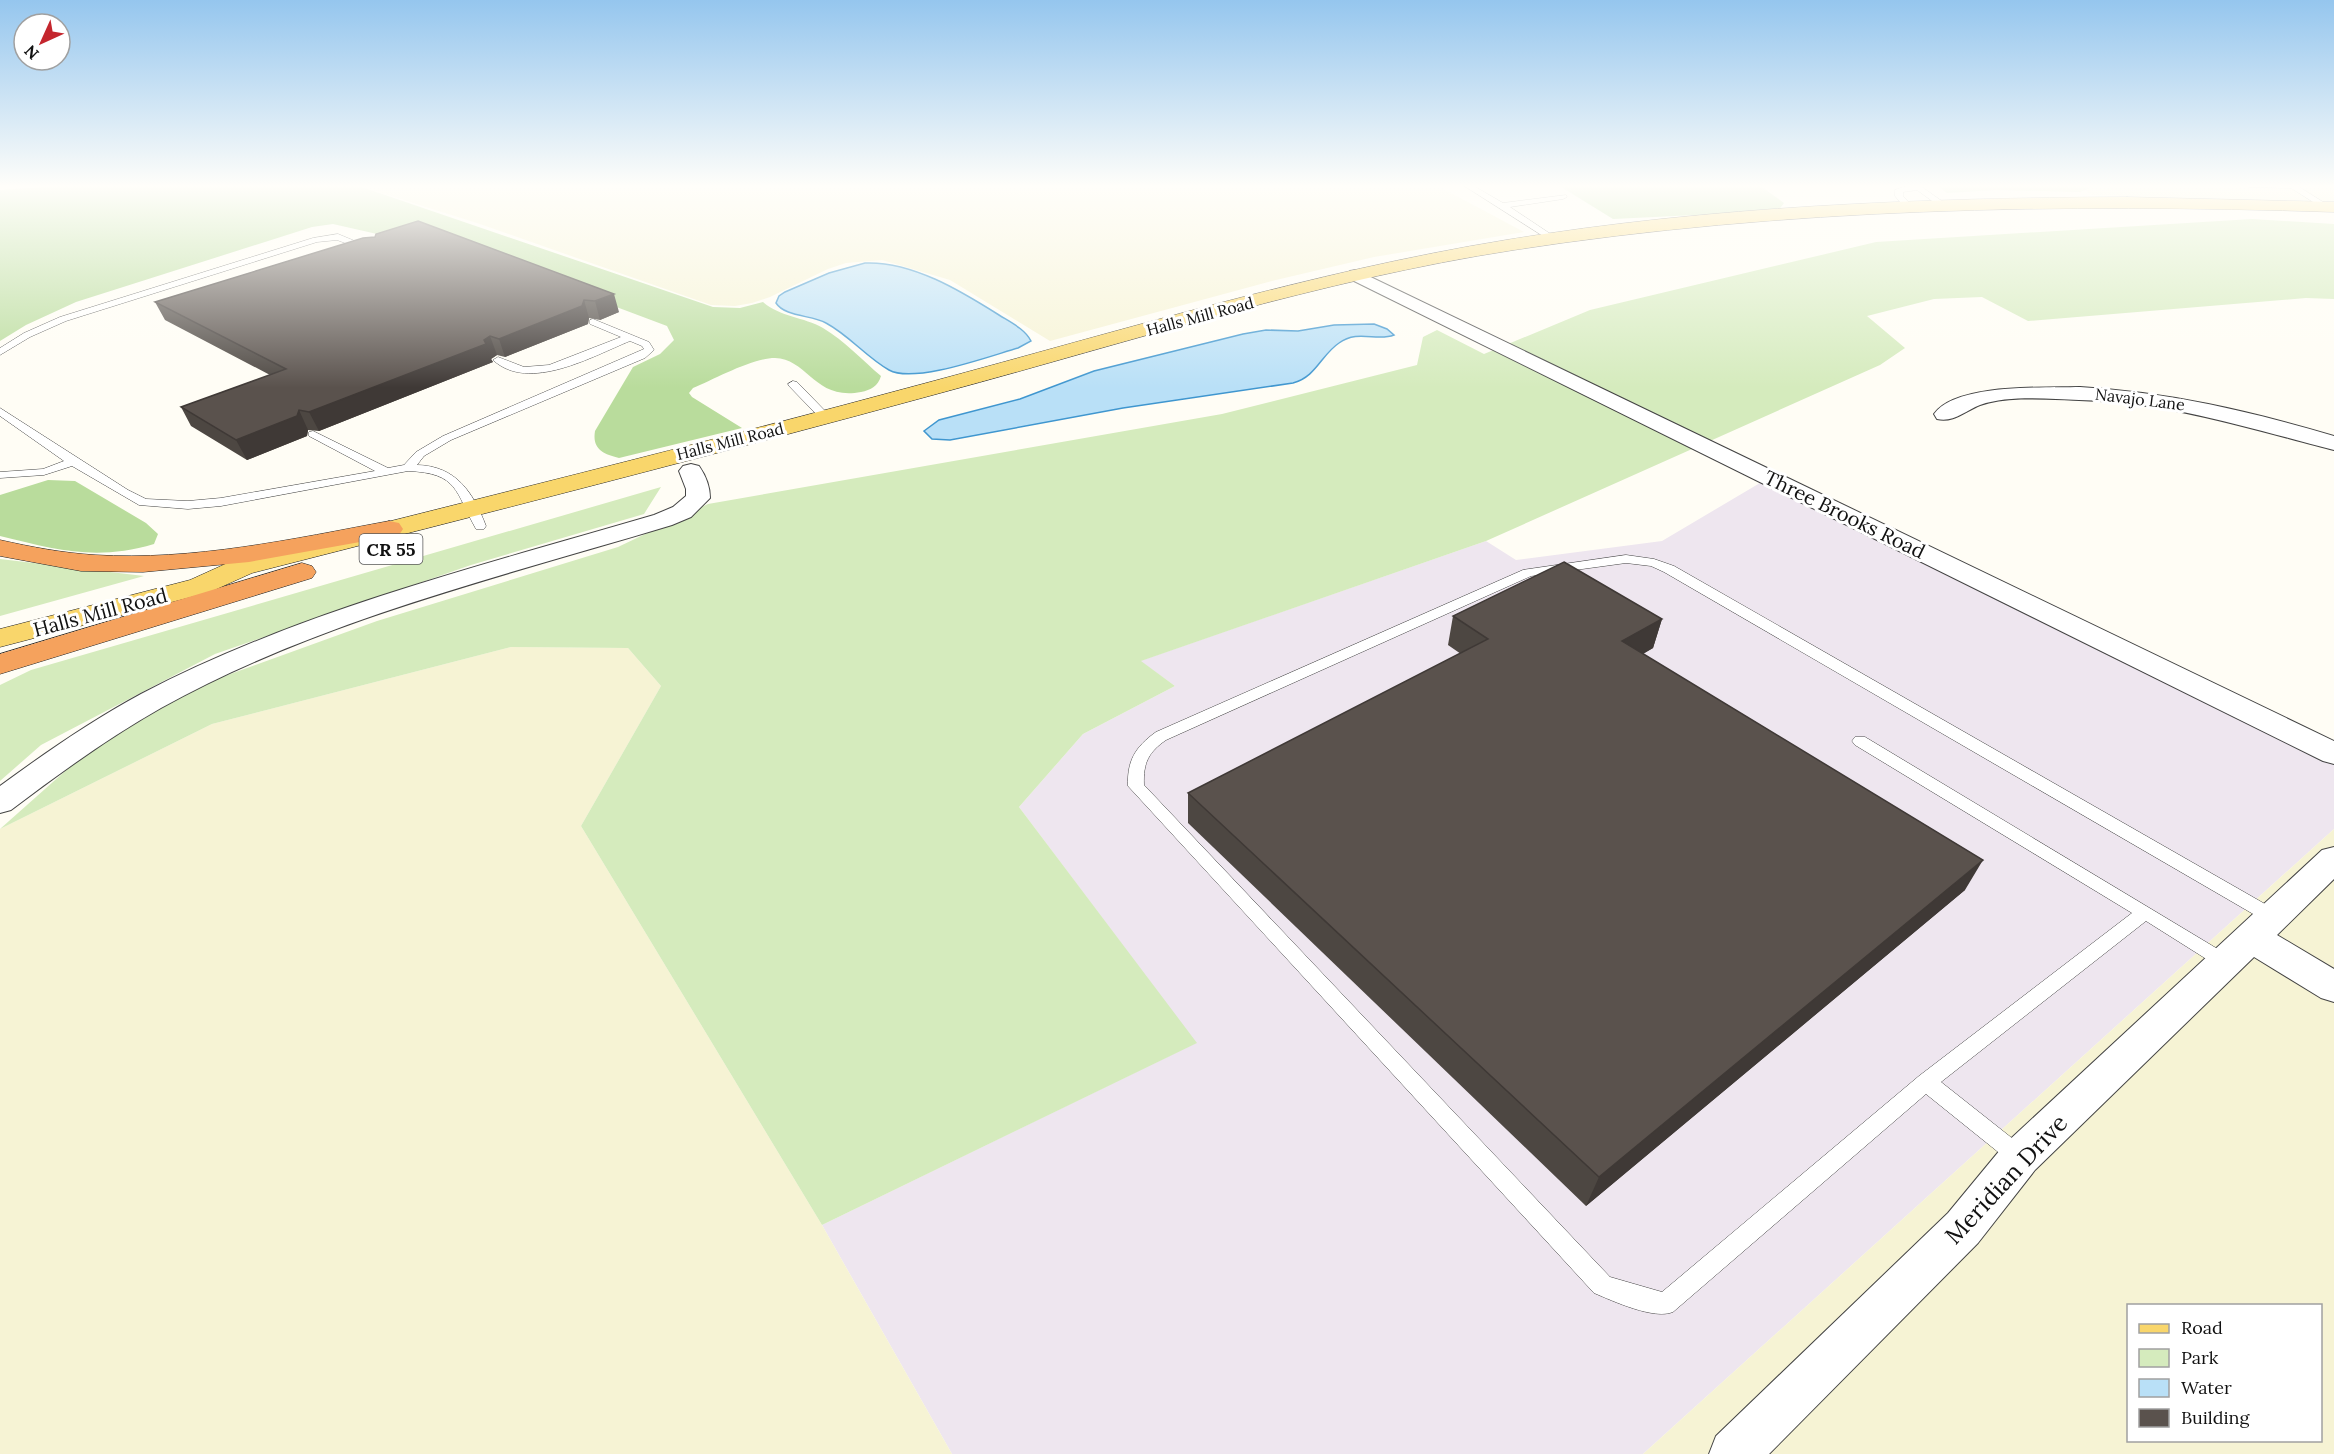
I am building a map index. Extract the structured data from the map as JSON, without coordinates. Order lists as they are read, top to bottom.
{
  "streets": {
    "main road": ["Halls Mill Road", "CR 55"],
    "street": ["Navajo Lane", "Three Brooks Road", "Meridian Drive"]
  },
  "crossings": [
    ["Halls Mill Road", "Three Brooks Road"]
  ],
  "legend": [
    "Road",
    "Park",
    "Water",
    "Building"
  ],
  "north": "bottom left"
}
